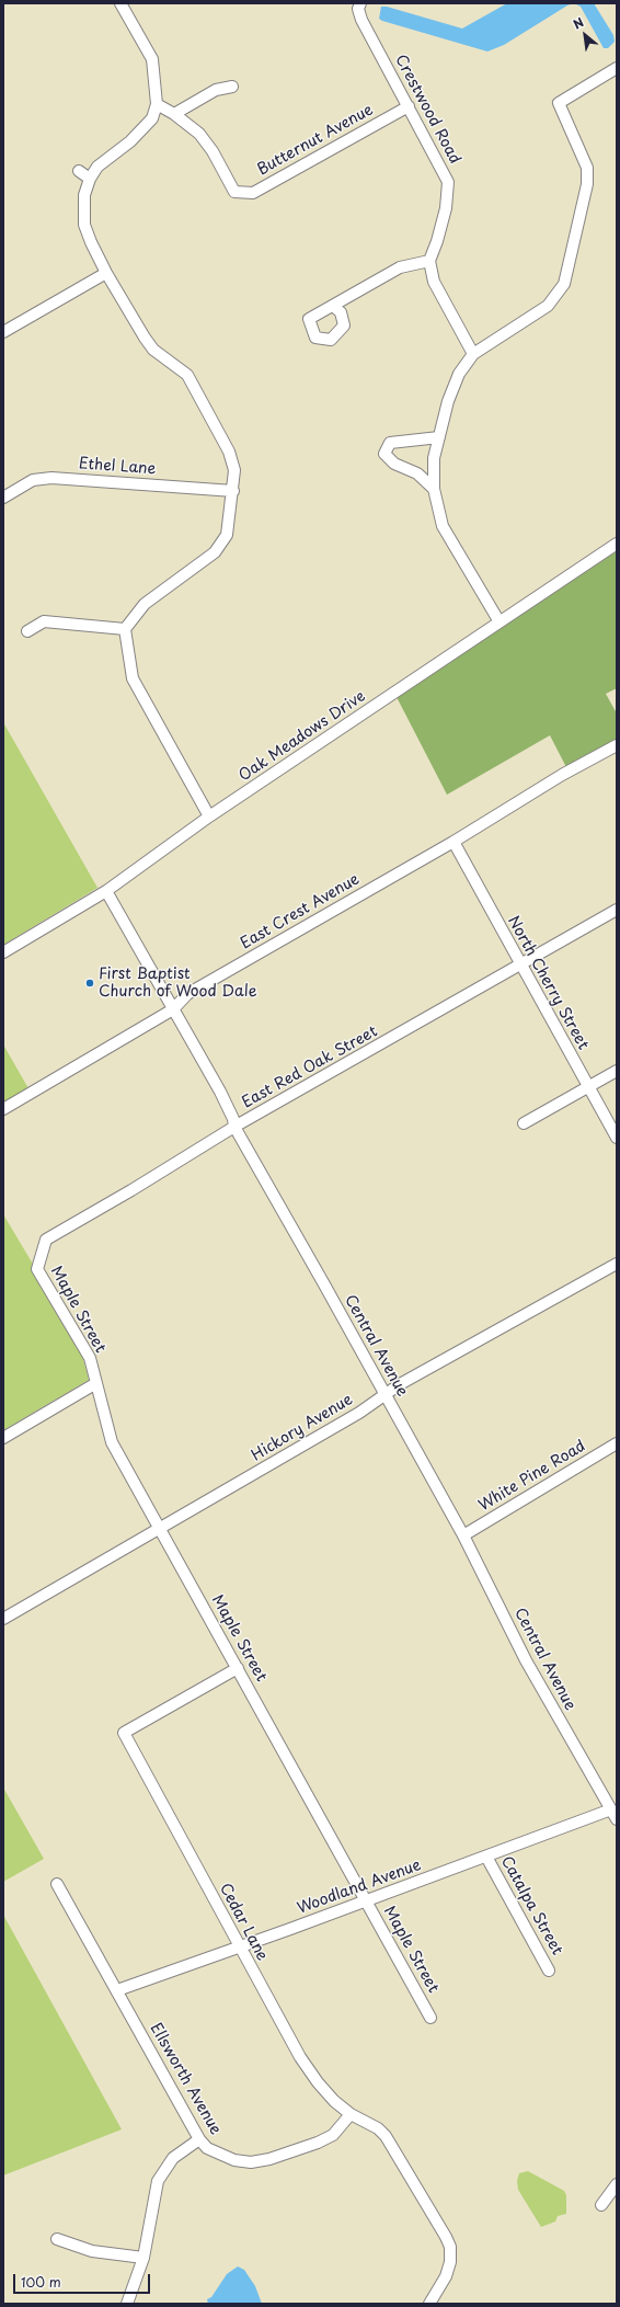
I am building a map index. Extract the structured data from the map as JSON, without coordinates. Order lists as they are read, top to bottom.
{
  "streets": {
    "street": [
      "Crestwood Road",
      "Butternut Avenue",
      "Ethel Lane",
      "Oak Meadows Drive",
      "East Crest Avenue",
      "North Cherry Street",
      "East Red Oak Street",
      "Maple Street",
      "Central Avenue",
      "Hickory Avenue",
      "White Pine Road",
      "Woodland Avenue",
      "Catalpa Street",
      "Cedar Lane",
      "Ellsworth Avenue"
    ]
  },
  "crossings": [
    ["Crestwood Road", "Butternut Avenue"],
    ["Oak Meadows Drive", "Central Avenue"],
    ["East Crest Avenue", "North Cherry Street"],
    ["East Crest Avenue", "Central Avenue"],
    ["North Cherry Street", "East Red Oak Street"],
    ["East Red Oak Street", "Maple Street"],
    ["East Red Oak Street", "Central Avenue"],
    ["Maple Street", "Hickory Avenue"],
    ["Maple Street", "Woodland Avenue"],
    ["Maple Street", "Cedar Lane"],
    ["Central Avenue", "Hickory Avenue"],
    ["Central Avenue", "White Pine Road"],
    ["Central Avenue", "Woodland Avenue"],
    ["Woodland Avenue", "Catalpa Street"],
    ["Woodland Avenue", "Cedar Lane"],
    ["Woodland Avenue", "Ellsworth Avenue"],
    ["Cedar Lane", "Ellsworth Avenue"]
  ],
  "places": ["First Baptist Church of Wood Dale"],
  "scale_bar": "100 m",
  "north": "top left"
}
